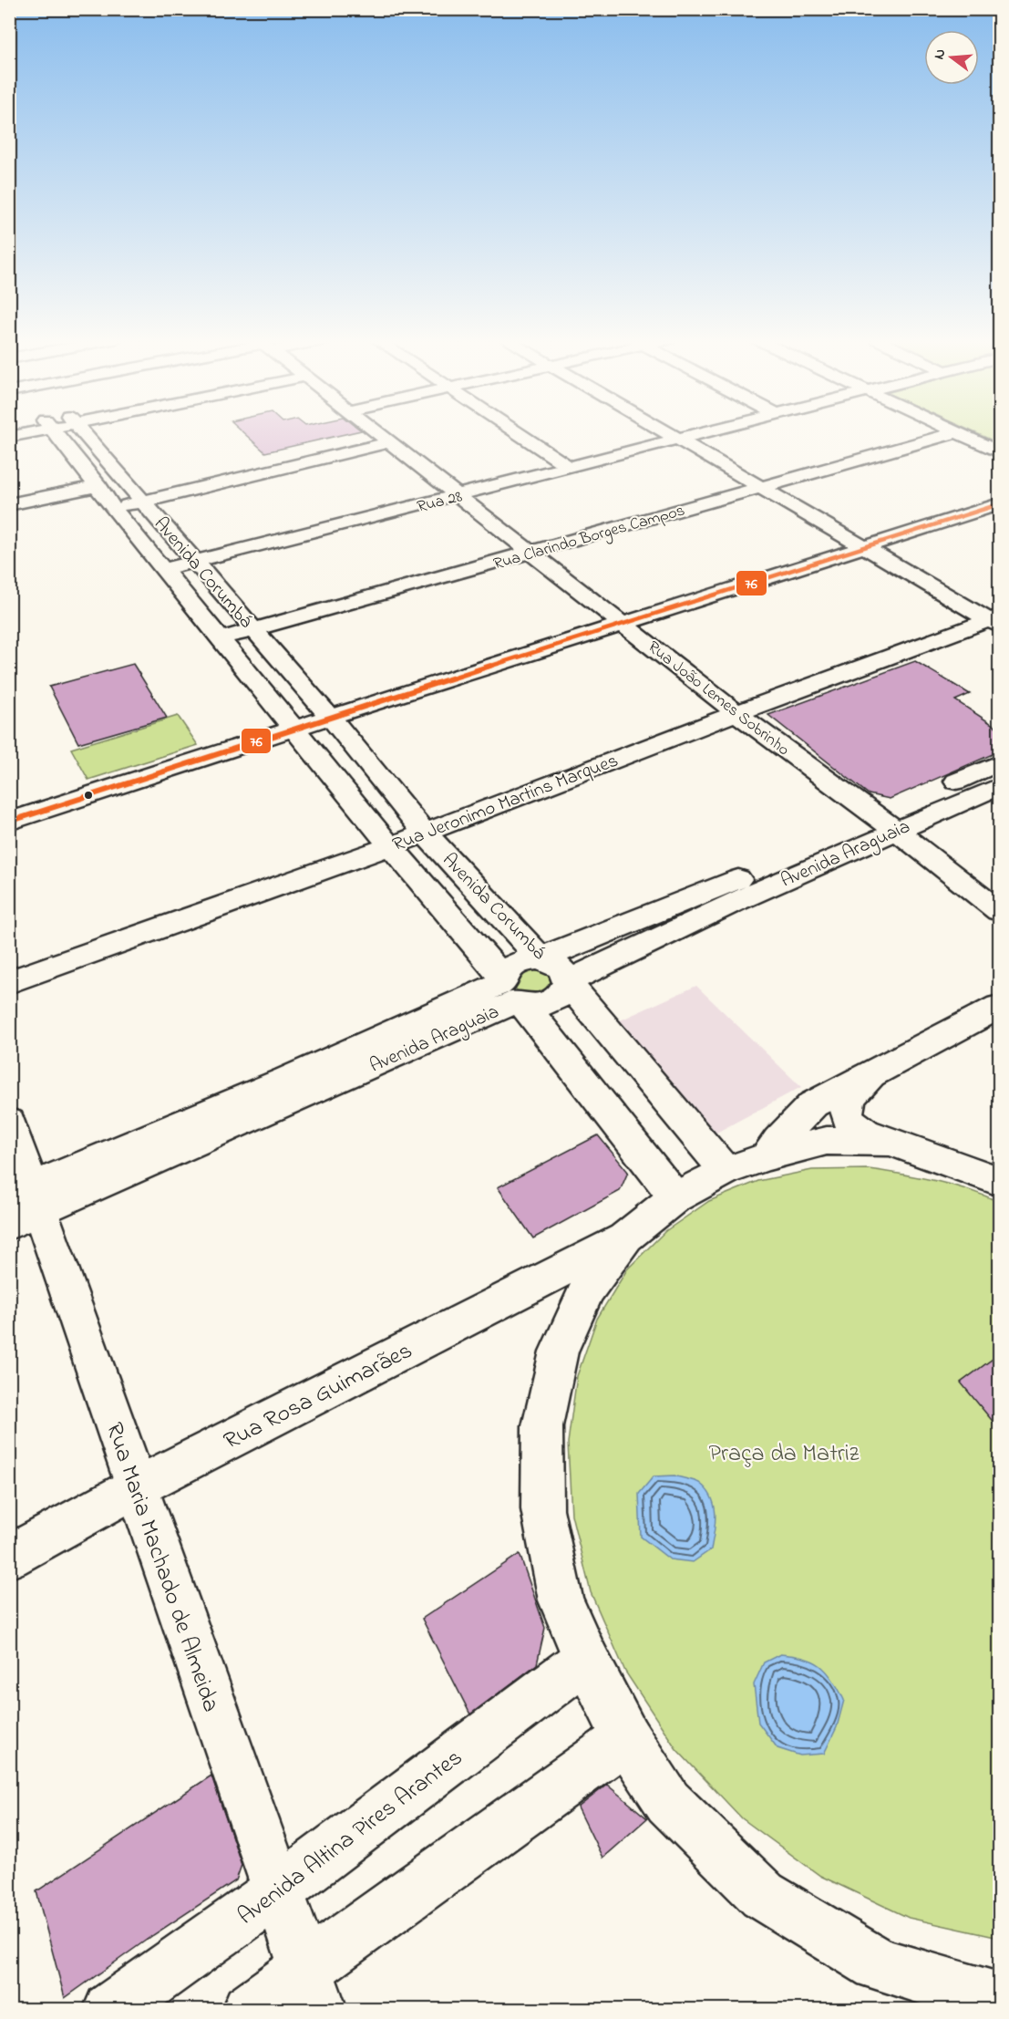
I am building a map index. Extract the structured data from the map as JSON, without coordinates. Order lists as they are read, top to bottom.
{
  "streets": {
    "street": [
      "Rua 28",
      "Rua Clarindo Borges Campos",
      "Avenida Corumbá",
      "Rua João Lemes Sobrinho",
      "Rua Jeronimo Martins Marques",
      "Avenida Araguaia",
      "Rua Rosa Guimarães",
      "Rua Maria Machado de Almeida",
      "Avenida Altina Pires Arantes"
    ]
  },
  "crossings": [
    ["Rua 28", "Avenida Corumbá"],
    ["Rua 28", "Rua João Lemes Sobrinho"],
    ["Rua Clarindo Borges Campos", "Avenida Corumbá"],
    ["Rua Clarindo Borges Campos", "Rua João Lemes Sobrinho"],
    ["Avenida Corumbá", "Rua Jeronimo Martins Marques"],
    ["Avenida Corumbá", "Avenida Araguaia"],
    ["Rua João Lemes Sobrinho", "Rua Jeronimo Martins Marques"],
    ["Rua João Lemes Sobrinho", "Avenida Araguaia"],
    ["Avenida Araguaia", "Rua Maria Machado de Almeida"],
    ["Rua Rosa Guimarães", "Rua Maria Machado de Almeida"],
    ["Rua Maria Machado de Almeida", "Avenida Altina Pires Arantes"]
  ],
  "parks": ["Praça da Matriz"],
  "lines": ["transit line 76"],
  "north": "left"
}
